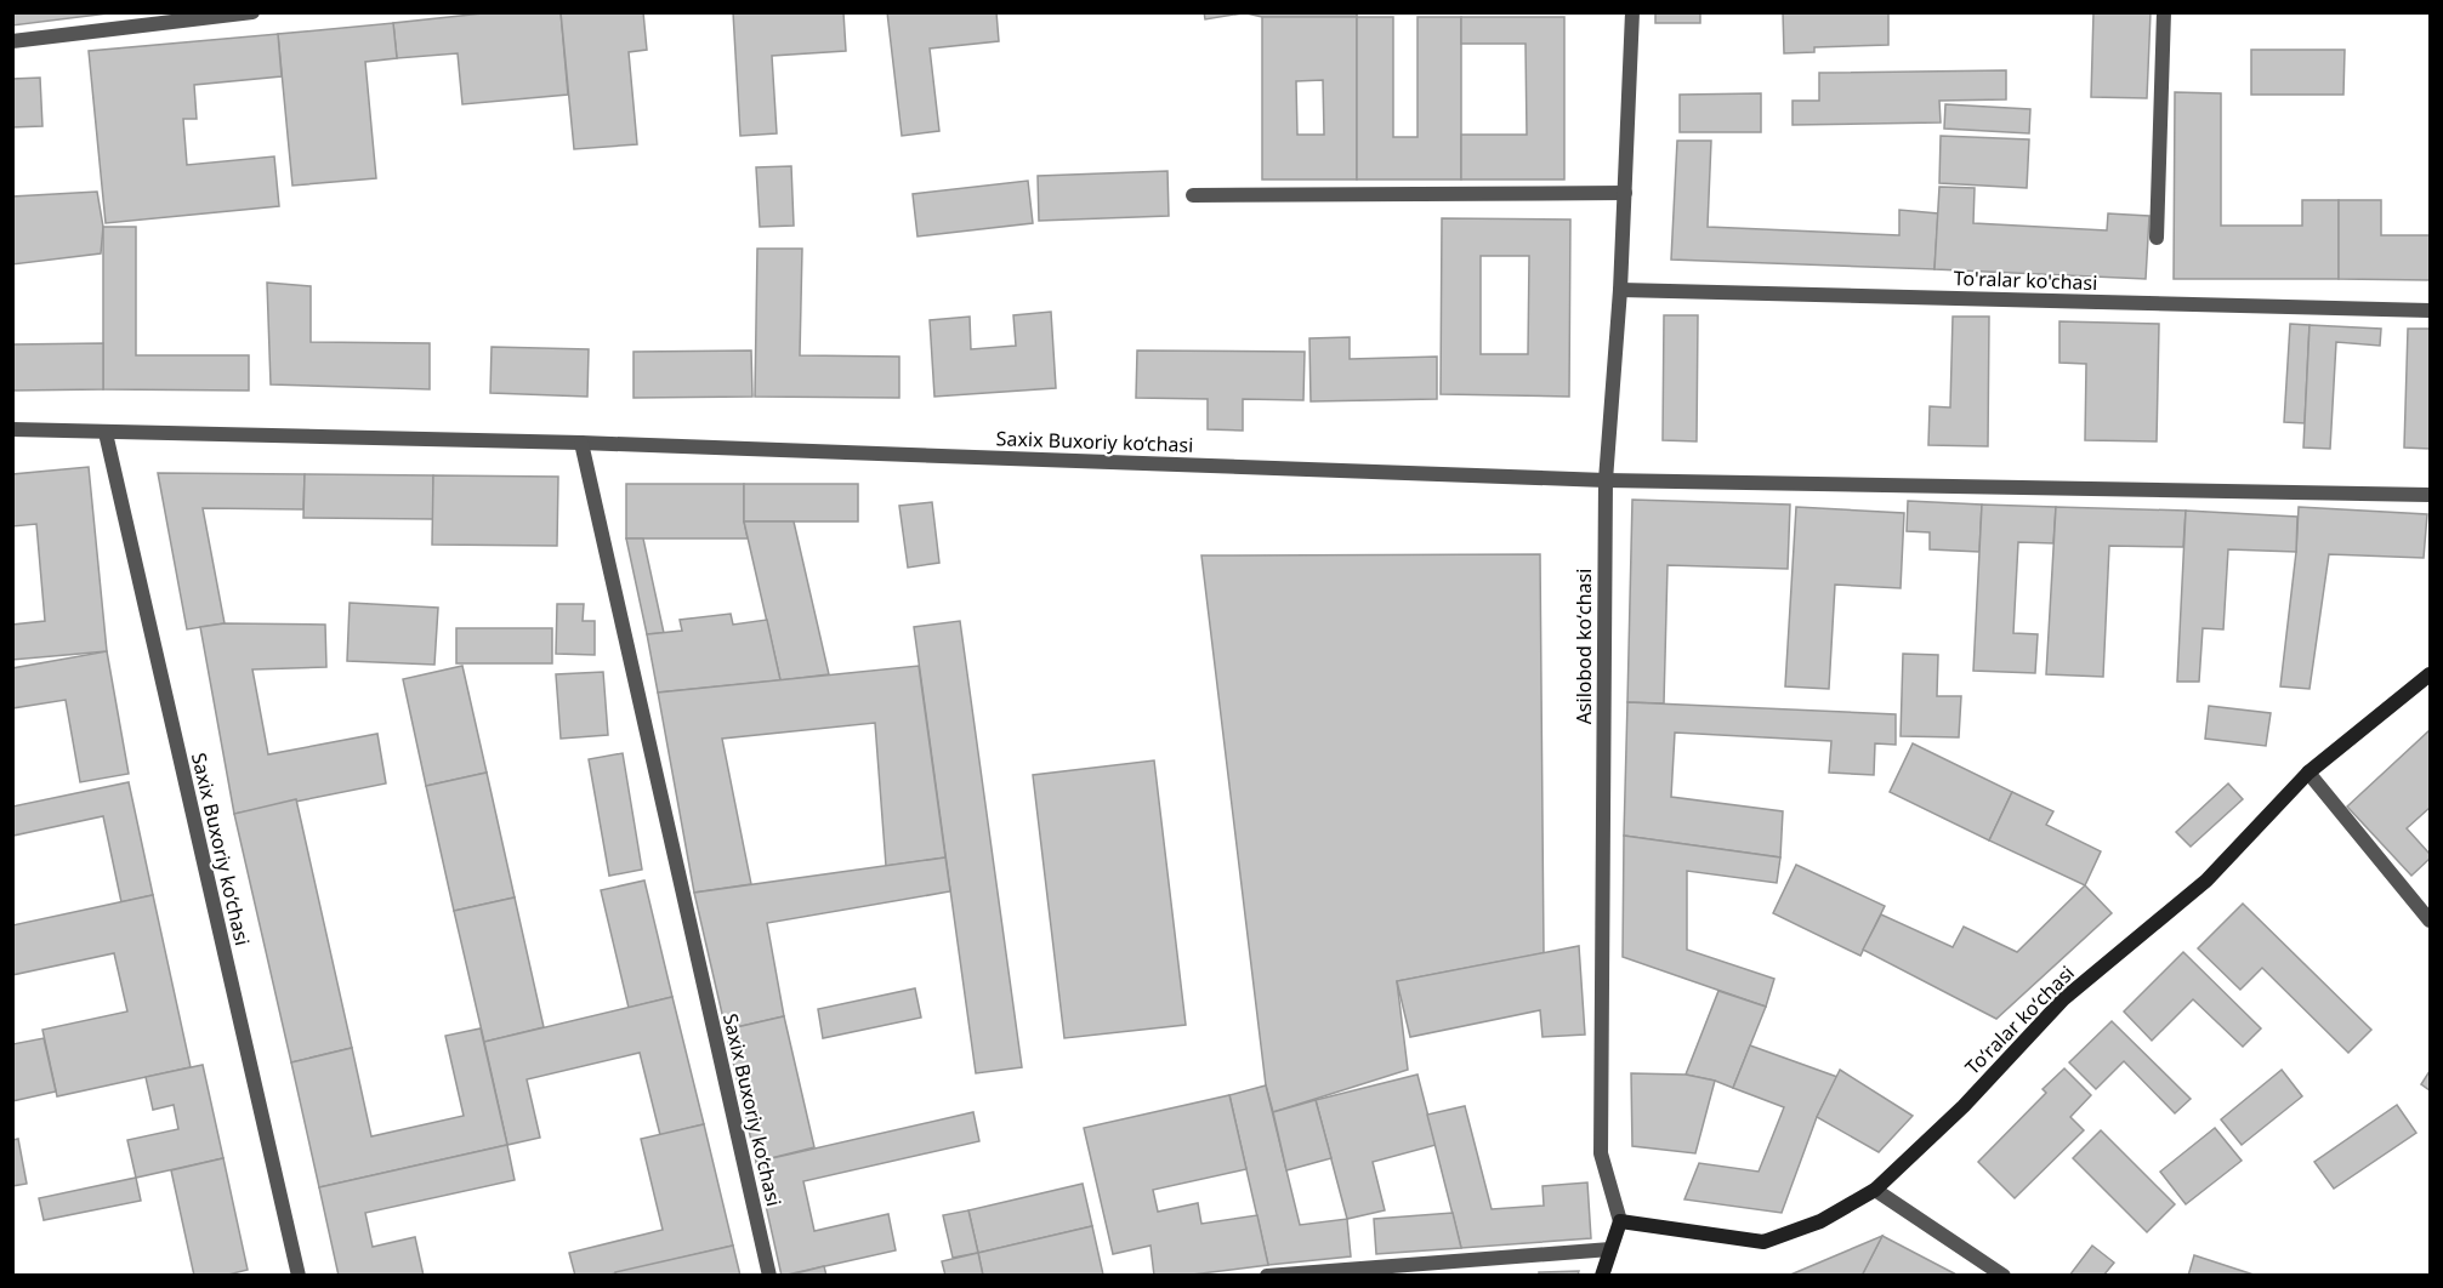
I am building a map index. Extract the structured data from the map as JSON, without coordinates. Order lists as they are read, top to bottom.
{
  "streets": {
    "street": [
      "To'ralar ko'chasi",
      "Saxix Buxoriy ko‘chasi",
      "Asilobod koʻchasi",
      "Toʻralar koʻchasi"
    ]
  },
  "crossings": [
    ["To'ralar ko'chasi", "Asilobod koʻchasi"],
    ["Saxix Buxoriy ko‘chasi", "Asilobod koʻchasi"],
    ["Asilobod koʻchasi", "Toʻralar koʻchasi"]
  ]
}
